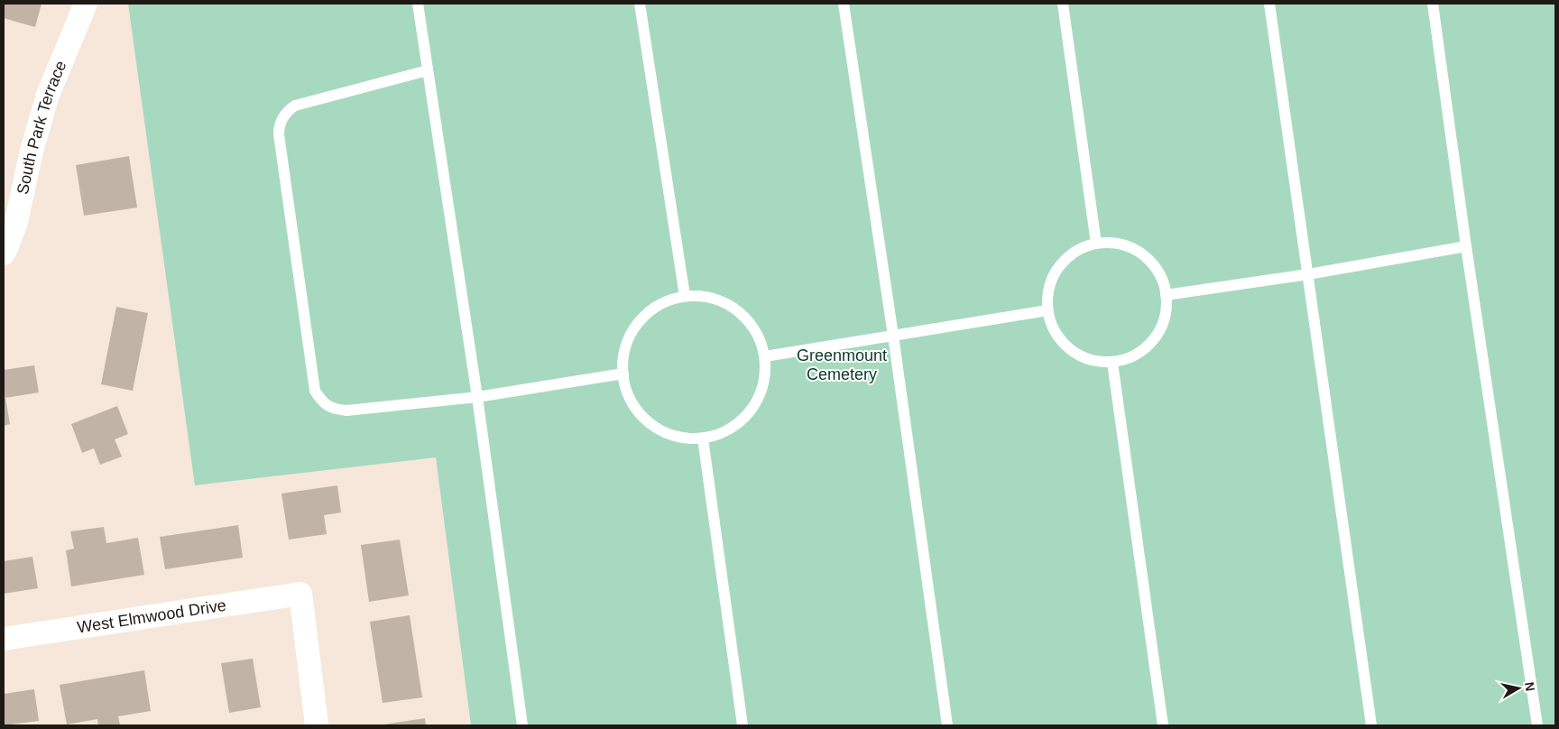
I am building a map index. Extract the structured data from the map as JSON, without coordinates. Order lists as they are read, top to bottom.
{
  "streets": {
    "street": ["South Park Terrace", "West Elmwood Drive"]
  },
  "parks": ["Greenmount Cemetery"],
  "north": "right"
}
